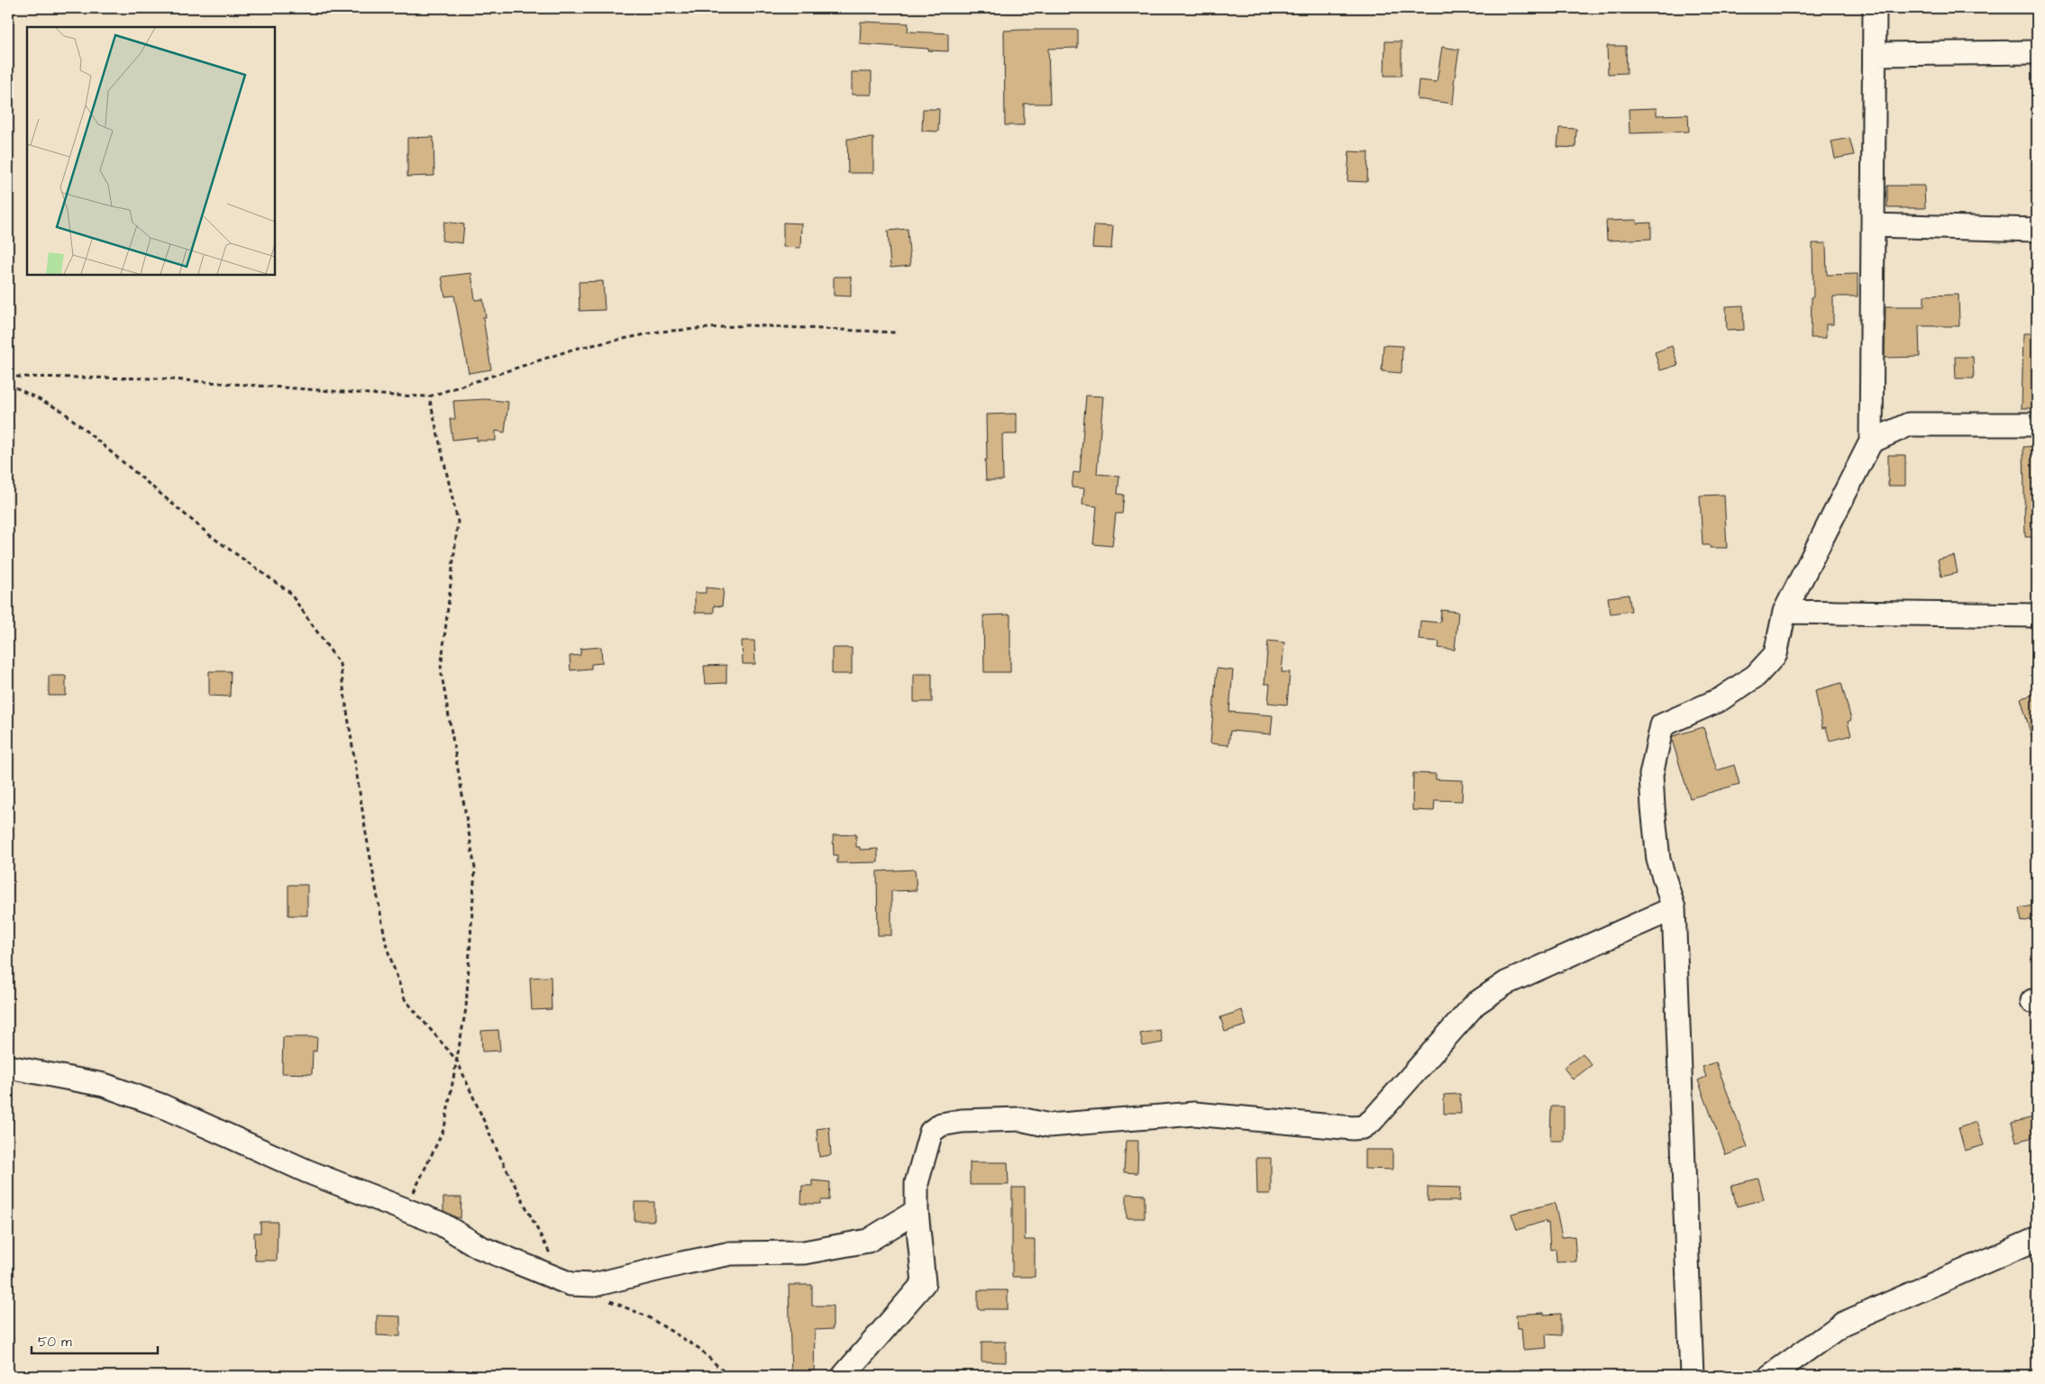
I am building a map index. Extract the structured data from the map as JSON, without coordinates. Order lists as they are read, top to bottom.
{
  "scale_bar": "50 m"
}
